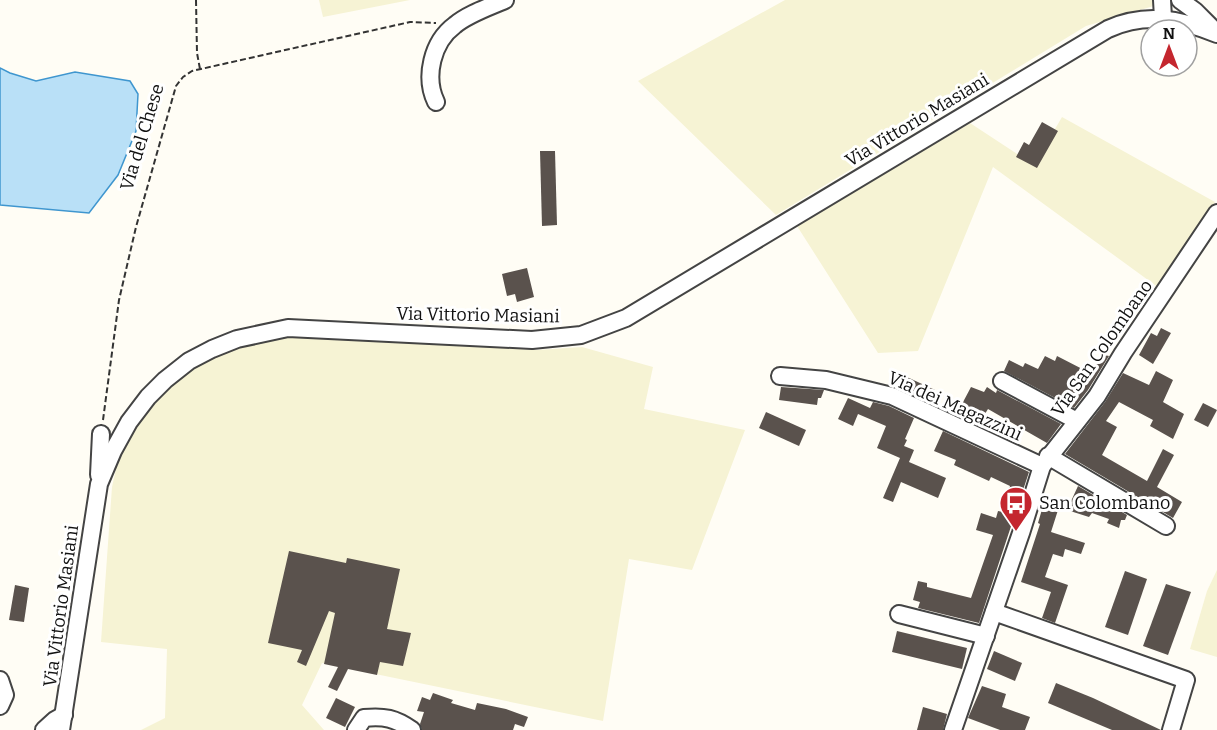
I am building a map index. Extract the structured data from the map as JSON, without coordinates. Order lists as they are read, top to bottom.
{
  "streets": {
    "street": ["Via Vittorio Masiani", "Via San Colombano", "Via dei Magazzini"],
    "path": ["Via del Chese"]
  },
  "crossings": [
    ["Via San Colombano", "Via dei Magazzini"]
  ],
  "places": {
    "bus stop": ["San Colombano"]
  },
  "north": "top"
}
